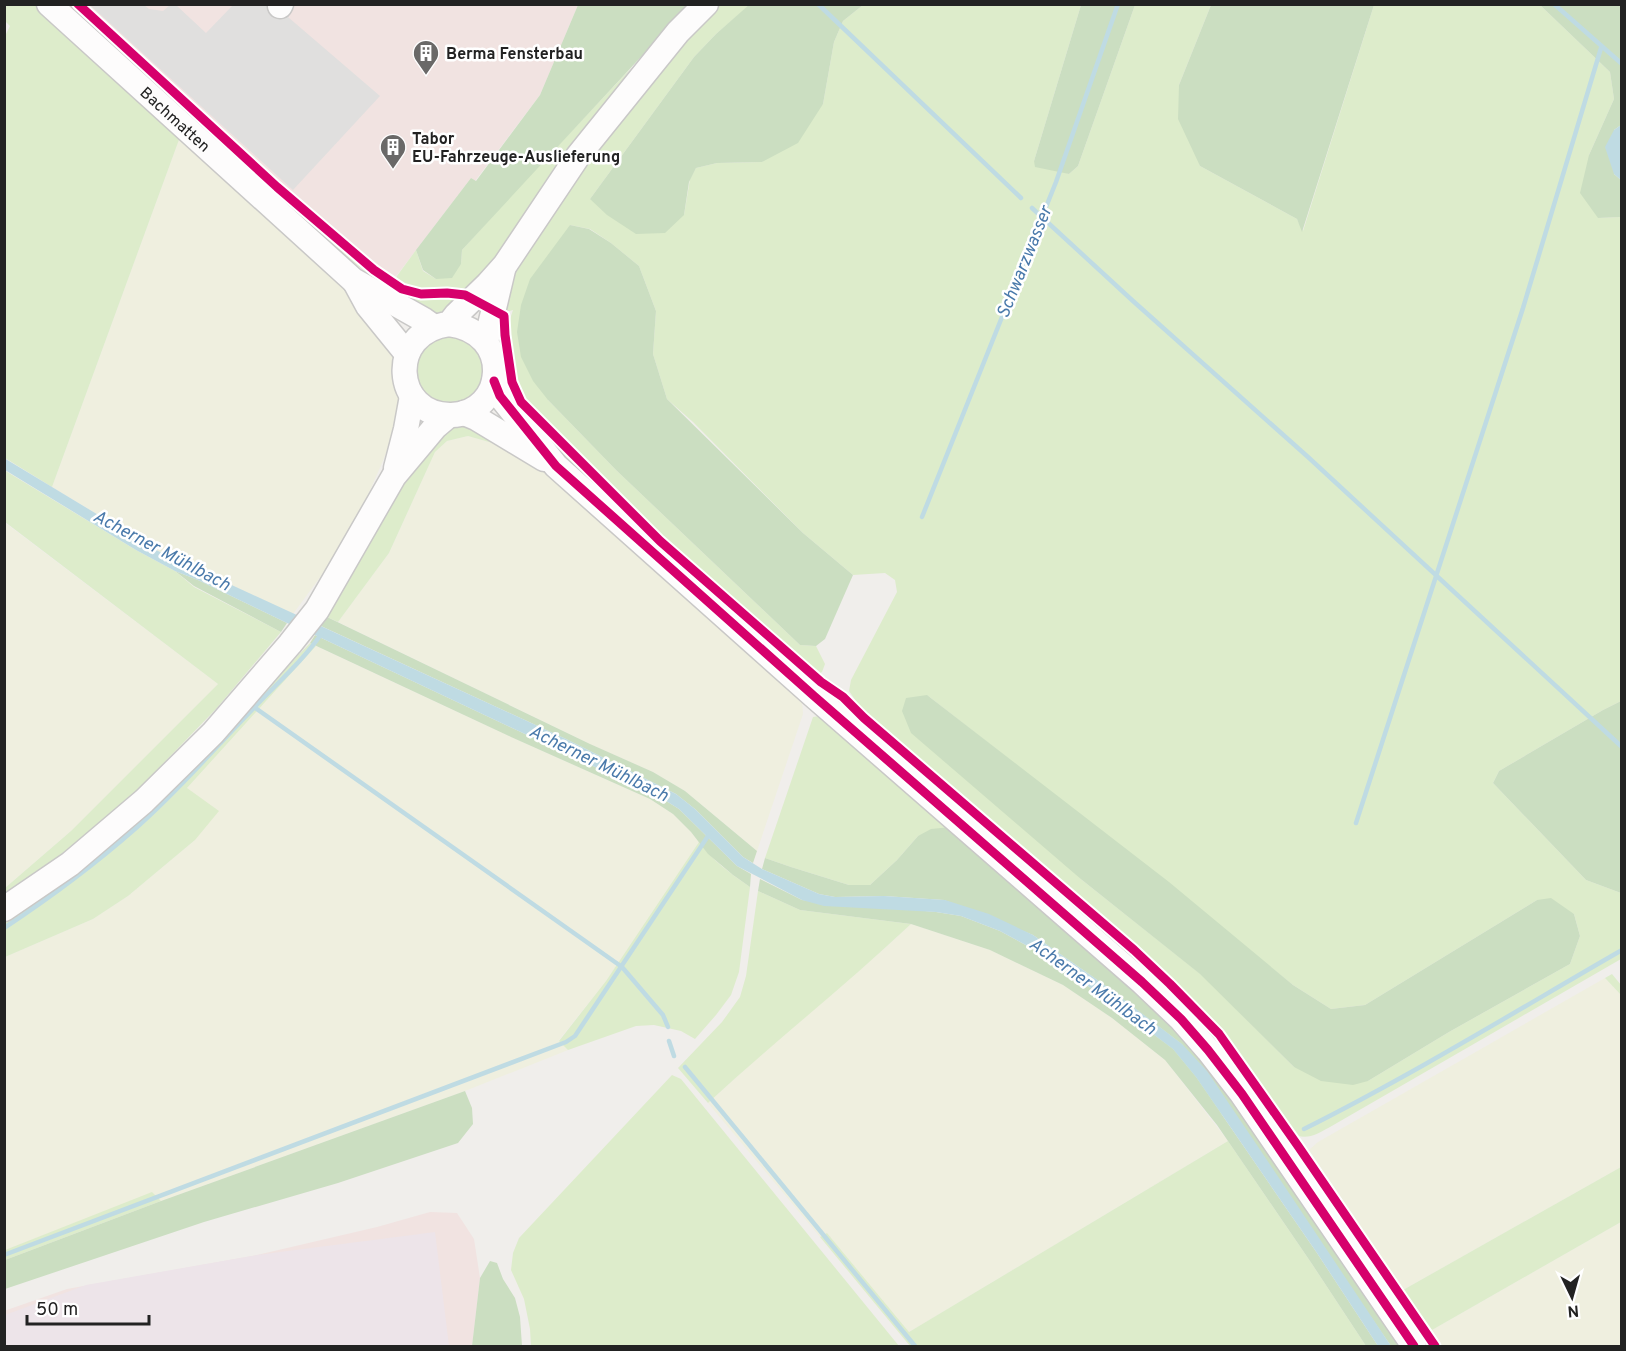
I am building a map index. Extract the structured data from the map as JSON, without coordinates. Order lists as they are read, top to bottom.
{
  "streets": {
    "street": ["Bachmatten"]
  },
  "water": ["Schwarzwasser", "Acherner Mühlbach"],
  "places": {
    "building": ["Berma Fensterbau", "Tabor EU-Fahrzeuge-Auslieferung"]
  },
  "scale_bar": "50 m",
  "north": "bottom"
}
